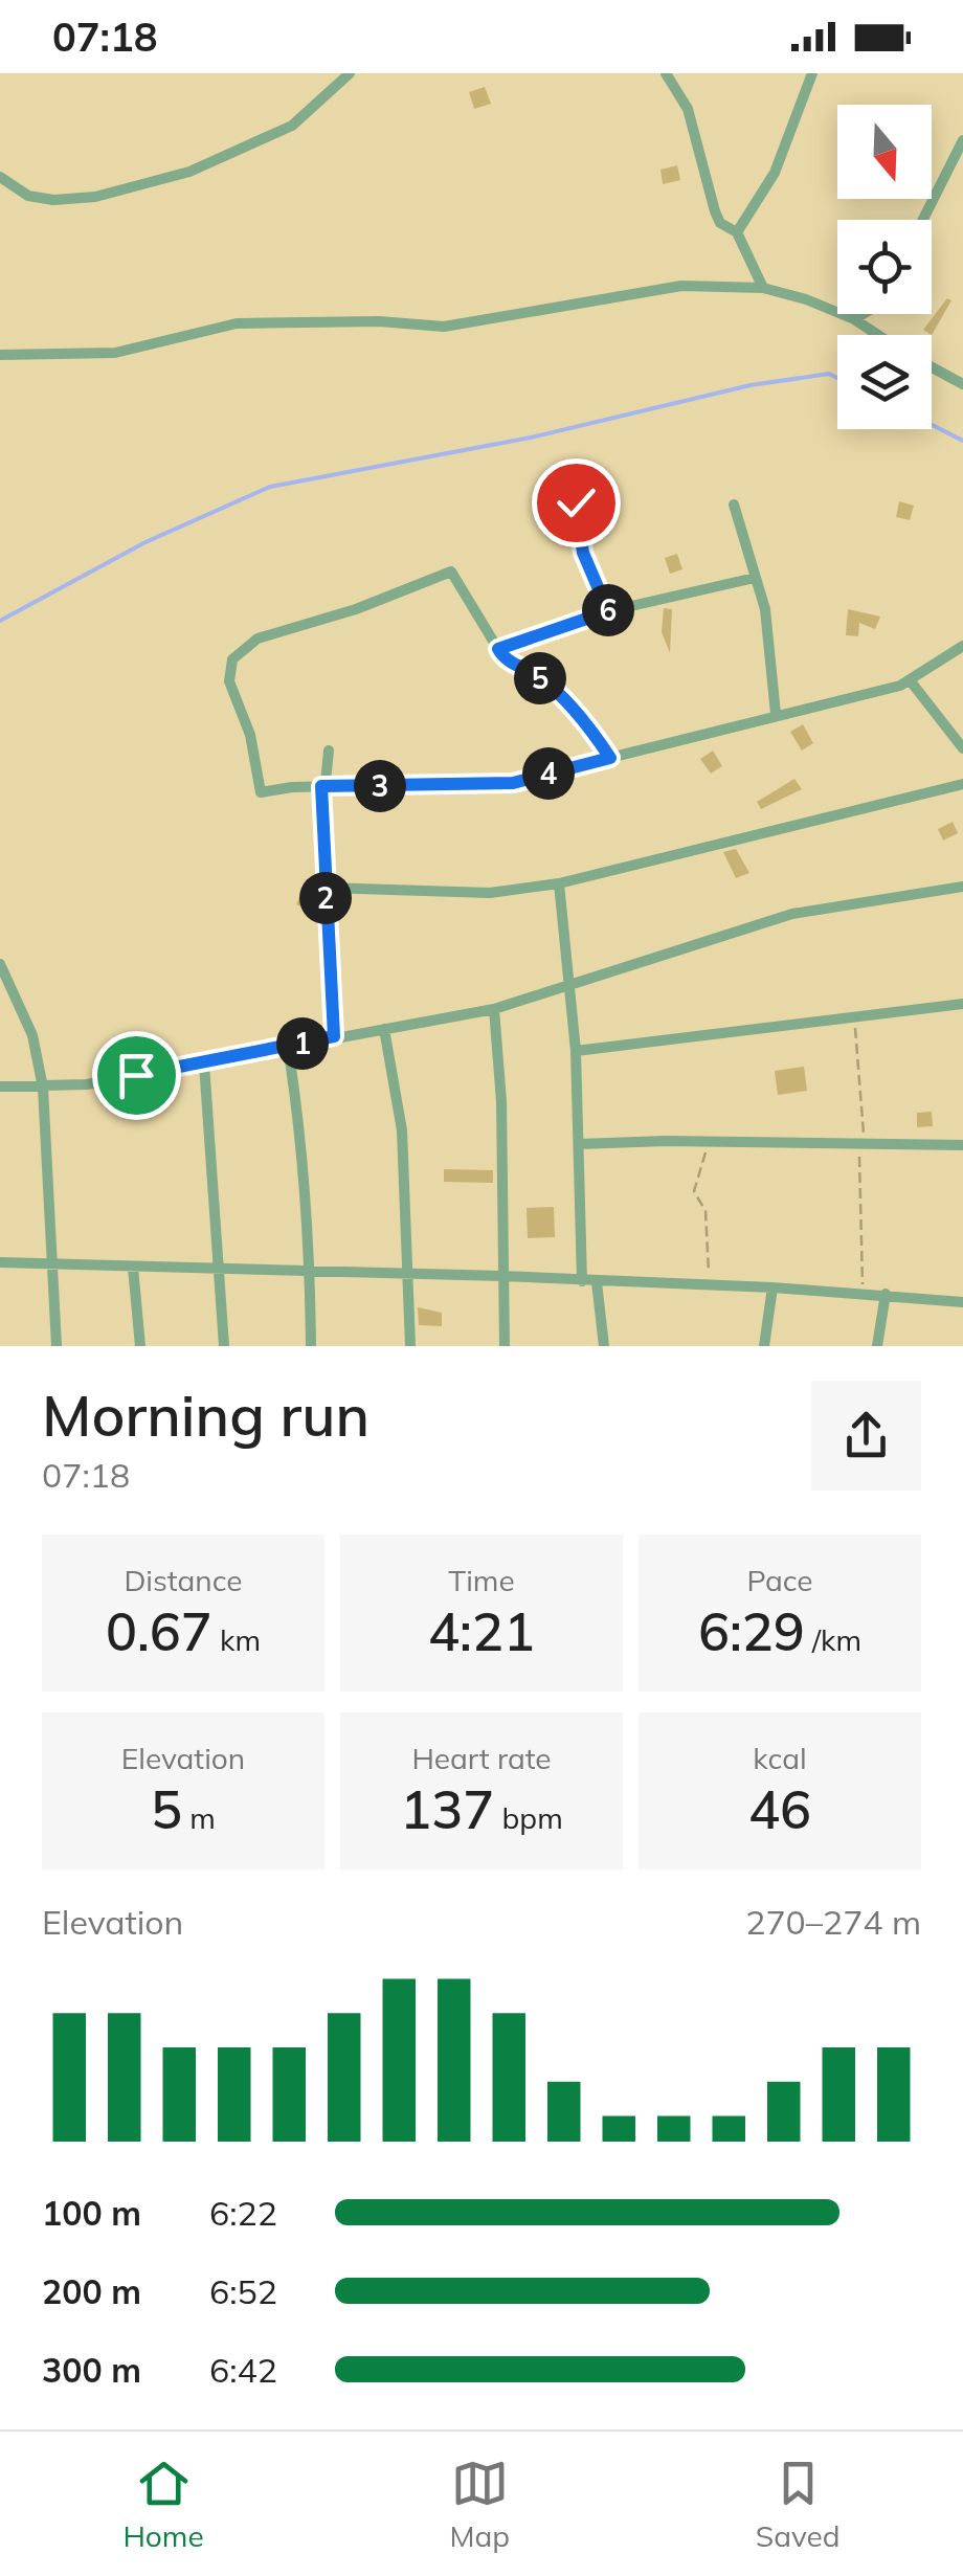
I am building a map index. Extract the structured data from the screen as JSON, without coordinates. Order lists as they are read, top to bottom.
{
  "north": "bottom",
  "page": {
    "status": "07:18",
    "pins": [
      "6",
      "5",
      "4",
      "3",
      "2",
      "1"
    ],
    "heading": ["Morning run", "07:18"],
    "stats": [
      ["Distance", "0.67 km"],
      ["Time", "4:21"],
      ["Pace", "6:29 /km"],
      ["Elevation", "5 m"],
      ["Heart rate", "137 bpm"],
      ["kcal", "46"]
    ],
    "chart": ["Elevation", "270–274 m"],
    "list": [
      {
        "name": "100 m",
        "note": "6:22"
      },
      {
        "name": "200 m",
        "note": "6:52"
      },
      {
        "name": "300 m",
        "note": "6:42"
      }
    ],
    "tabs": ["Home", "Map", "Saved"]
  }
}
